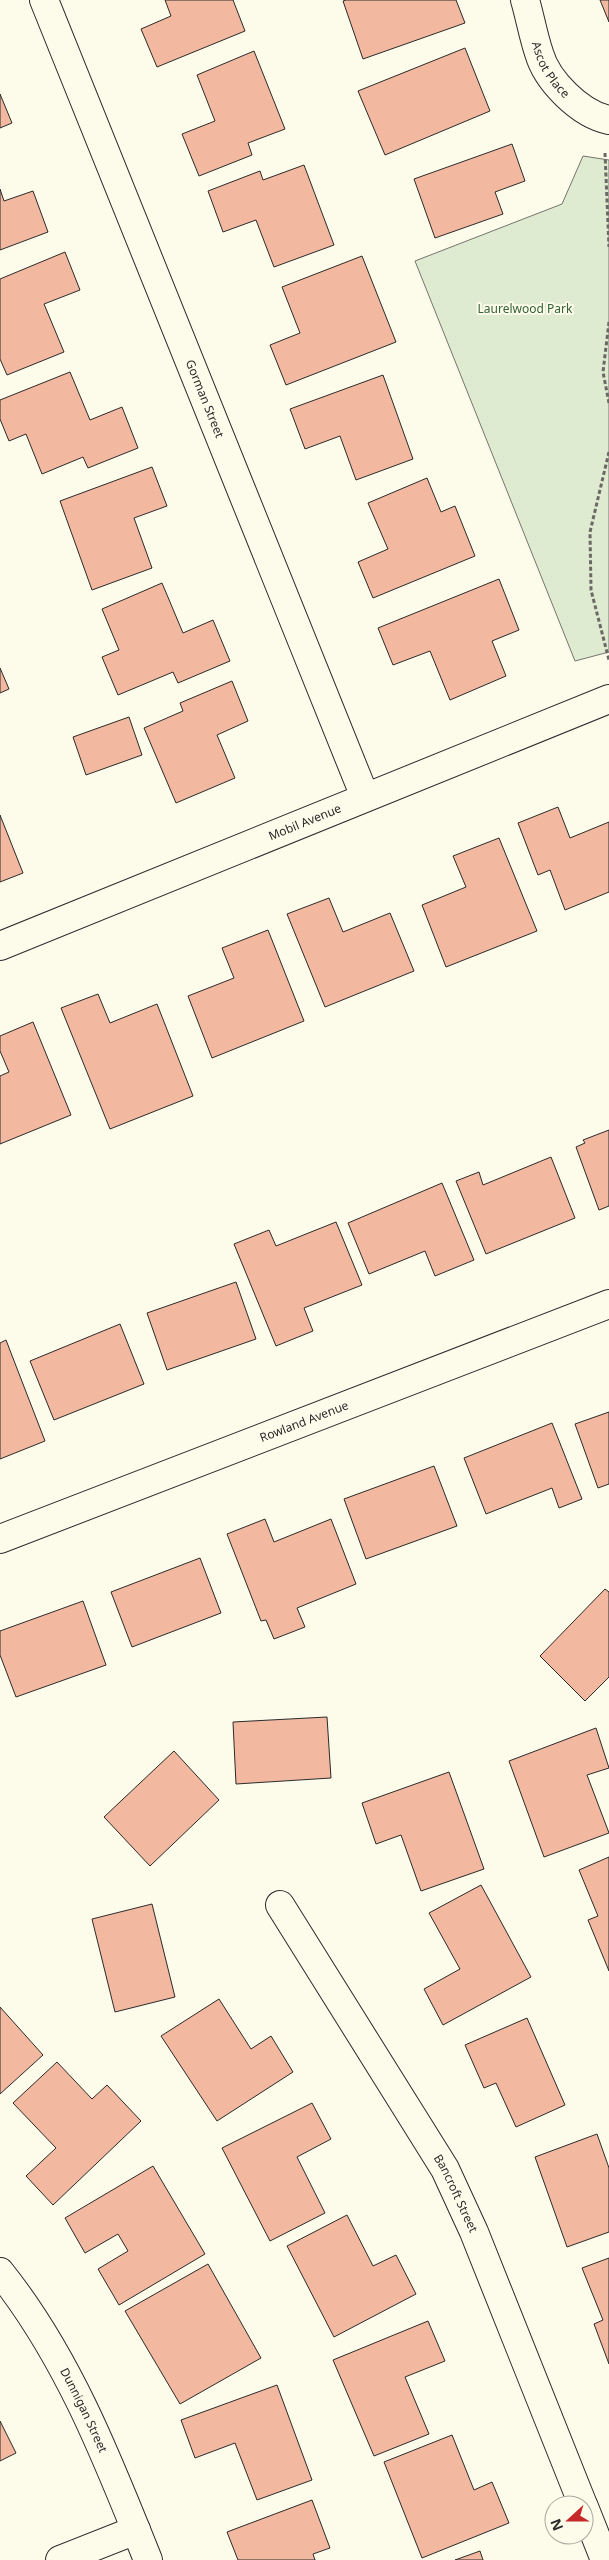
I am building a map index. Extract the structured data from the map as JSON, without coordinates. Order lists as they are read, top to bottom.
{
  "streets": {
    "street": [
      "Ascot Place",
      "Gorman Street",
      "Mobil Avenue",
      "Rowland Avenue",
      "Bancroft Street",
      "Dunnigan Street"
    ]
  },
  "crossings": [
    ["Gorman Street", "Mobil Avenue"]
  ],
  "parks": ["Laurelwood Park"],
  "north": "left"
}
